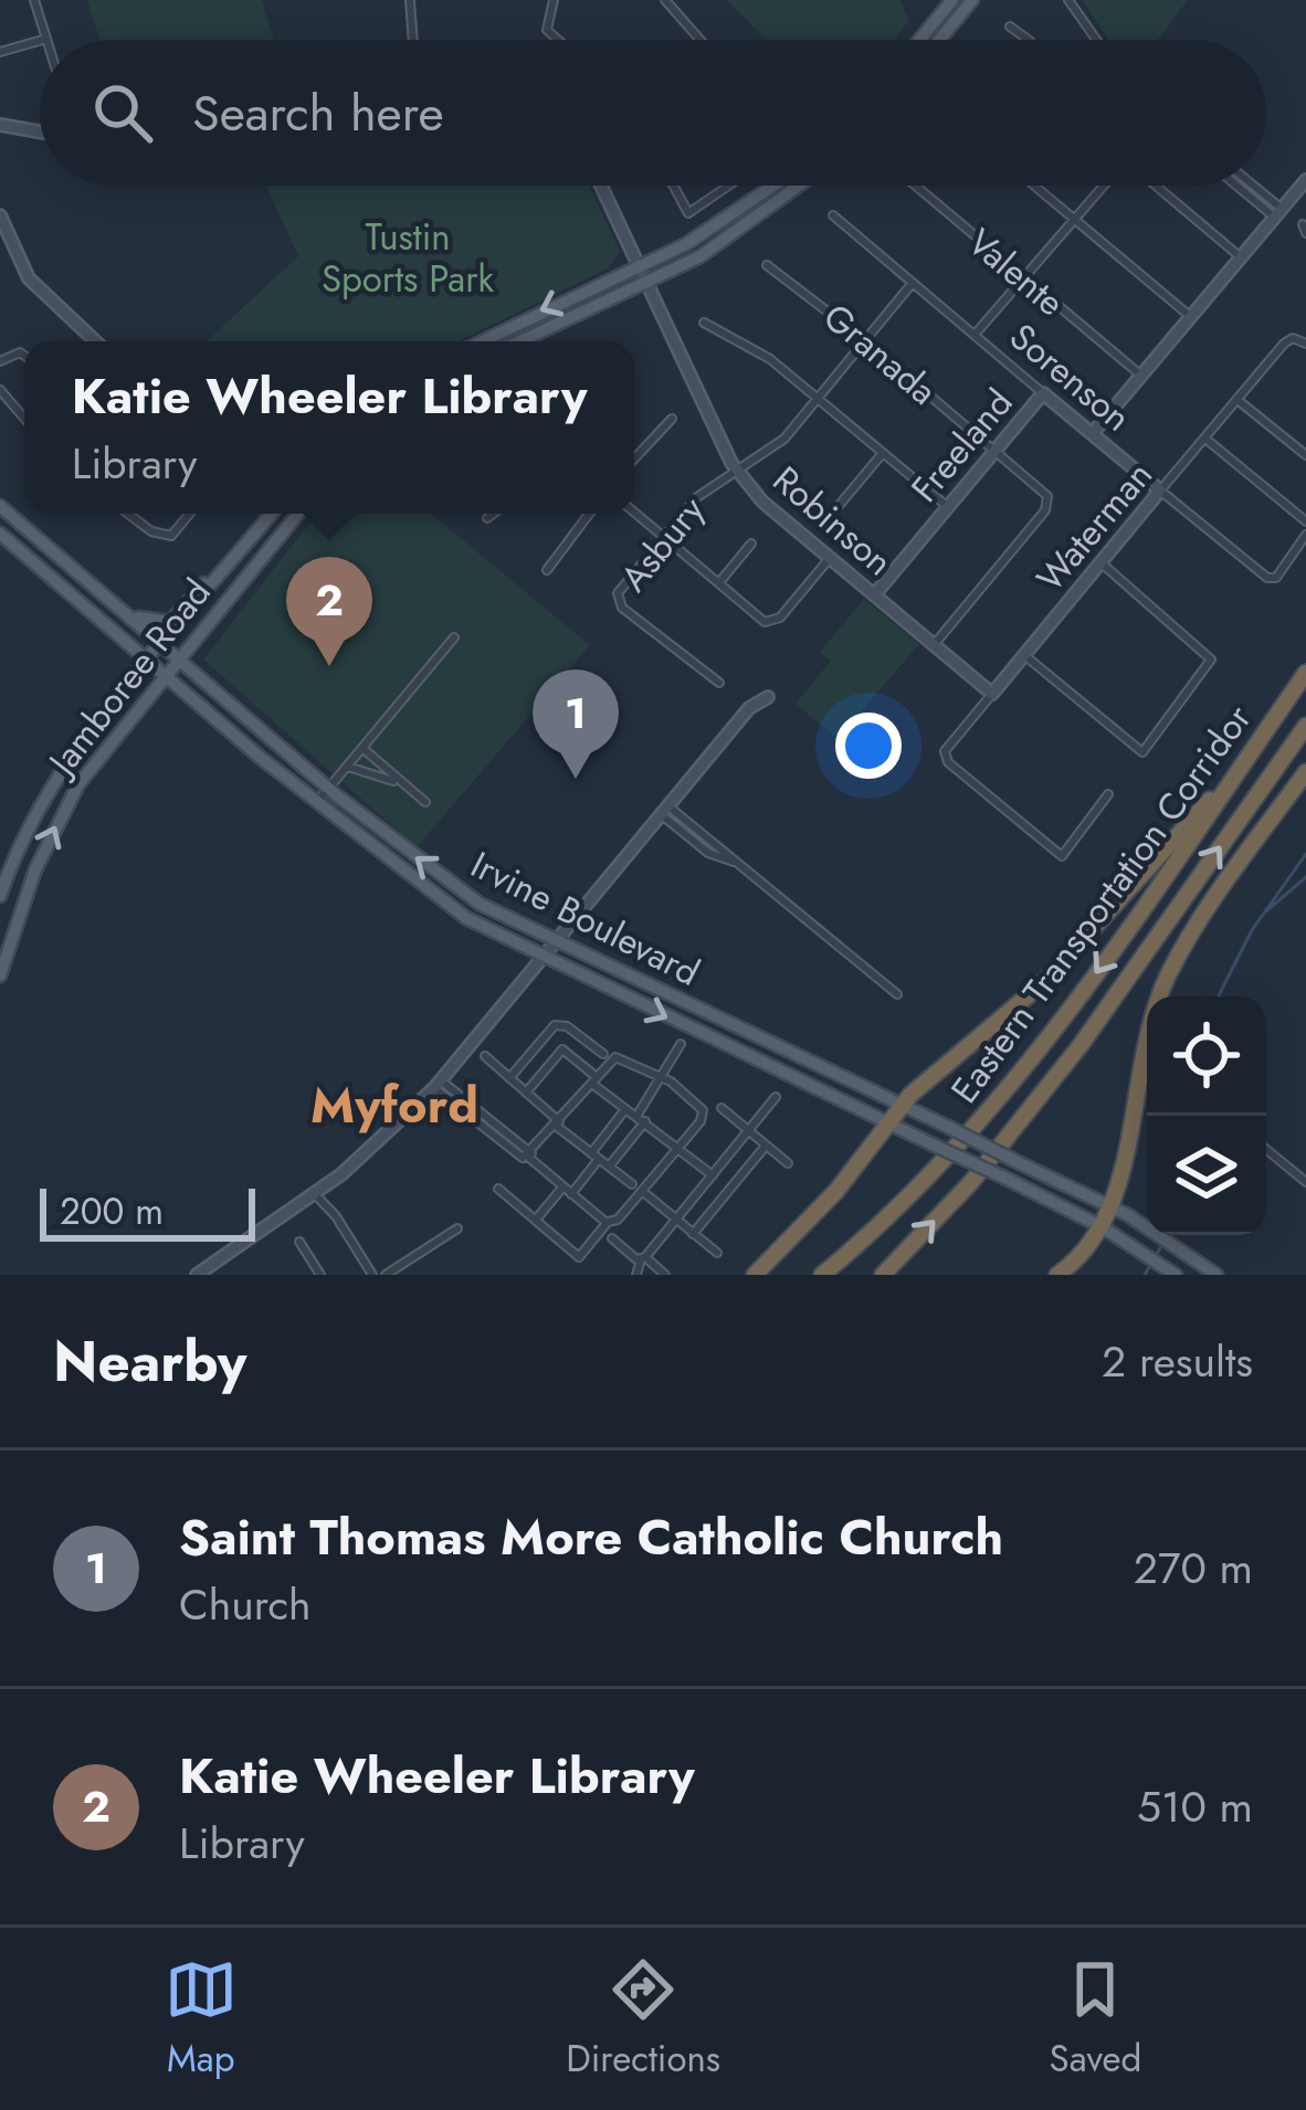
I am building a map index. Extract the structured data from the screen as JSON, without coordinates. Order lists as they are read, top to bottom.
{
  "streets": {
    "highway": ["Eastern Transportation Corridor"],
    "main road": ["Jamboree Road", "Irvine Boulevard"],
    "street": [
      "Valente",
      "Granada",
      "Sorenson",
      "Freeland",
      "Robinson",
      "Waterman",
      "Asbury"
    ]
  },
  "crossings": [
    ["Granada", "Freeland"],
    ["Granada", "Robinson"],
    ["Granada", "Asbury"],
    ["Sorenson", "Freeland"],
    ["Sorenson", "Waterman"],
    ["Sorenson", "Asbury"],
    ["Freeland", "Robinson"],
    ["Robinson", "Waterman"],
    ["Robinson", "Asbury"],
    ["Jamboree Road", "Irvine Boulevard"]
  ],
  "districts": ["Myford"],
  "parks": ["Tustin Sports Park"],
  "scale_bar": "200 m",
  "page": {
    "search": "Search here",
    "popup": ["Katie Wheeler Library", "Library"],
    "pins": ["2", "1"],
    "scale": "200 m",
    "heading": ["Nearby", "2 results"],
    "list": [
      {
        "mark": "1",
        "name": "Saint Thomas More Catholic Church",
        "note": "Church",
        "value": "270 m"
      },
      {
        "mark": "2",
        "name": "Katie Wheeler Library",
        "note": "Library",
        "value": "510 m"
      }
    ],
    "nav": ["Map", "Directions", "Saved"]
  }
}
